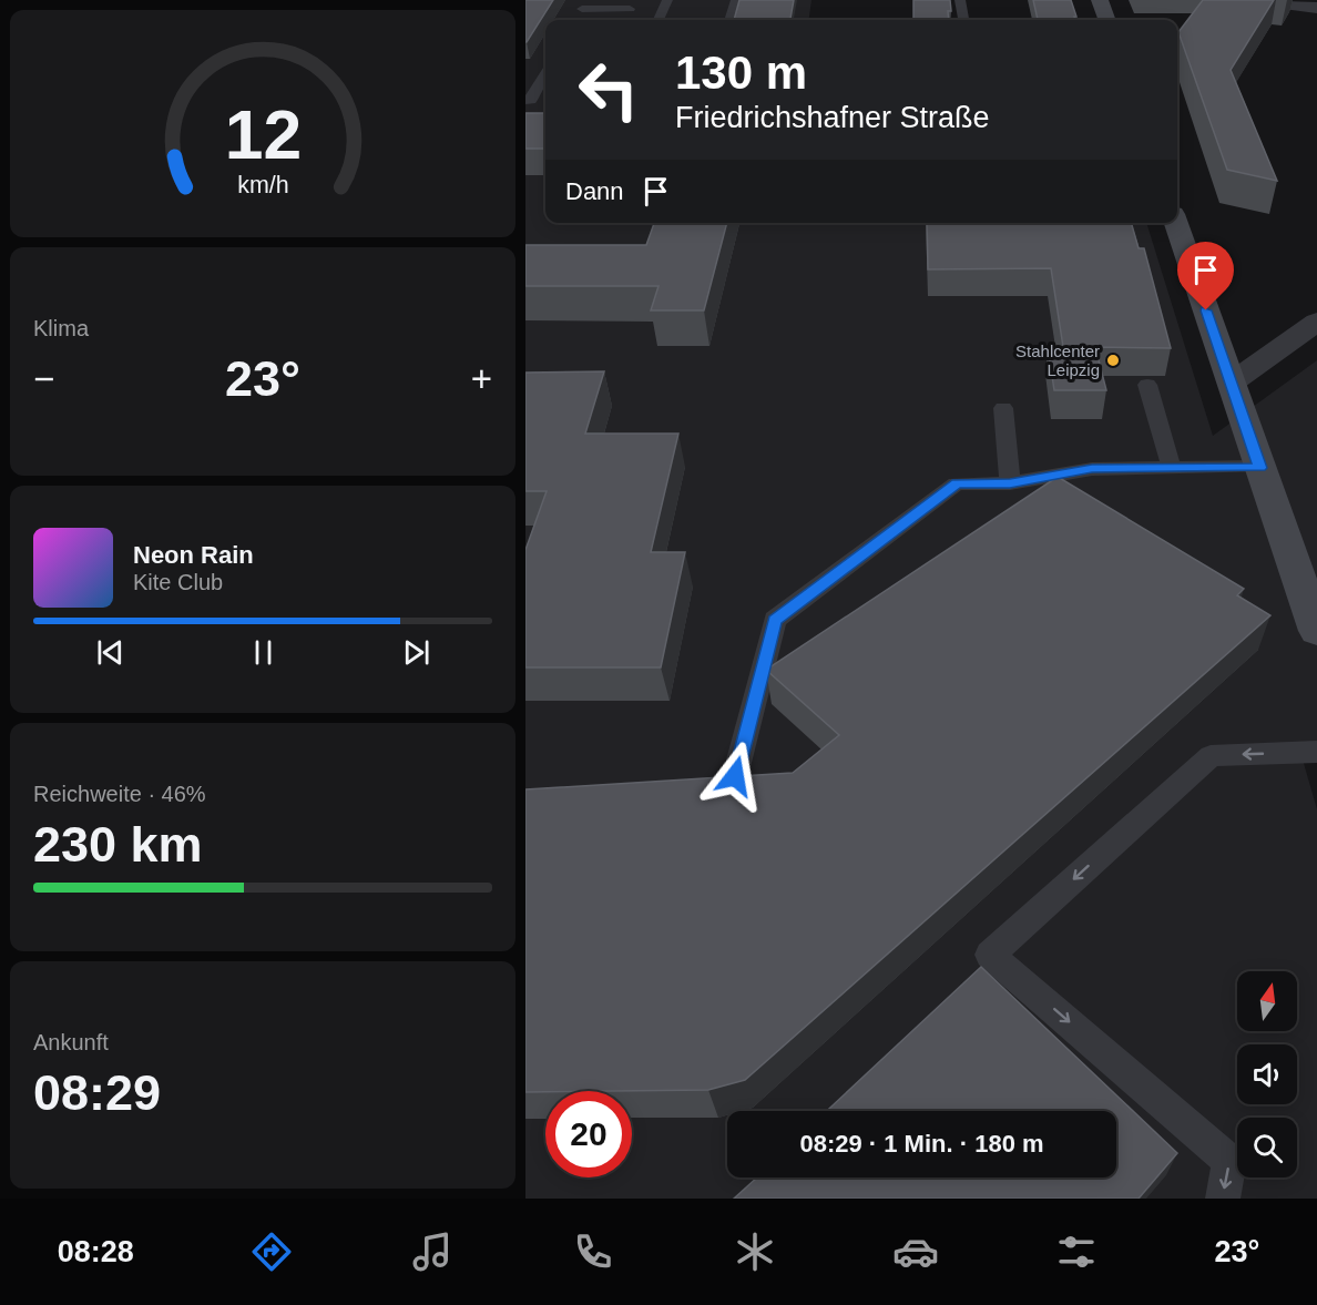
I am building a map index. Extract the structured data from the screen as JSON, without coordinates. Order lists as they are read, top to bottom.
{
  "places": ["Stahlcenter Leipzig"],
  "north": "top",
  "page": {
    "turn": ["130 m", "Friedrichshafner Straße"],
    "then": "Dann",
    "tile": [
      "Klima",
      ["Reichweite · 46%", "230 km"],
      ["Ankunft", "08:29"]
    ],
    "heat": ["−", "23°", "+"],
    "song": ["Neon Rain", "Kite Club"],
    "limit": "20",
    "trip": "08:29 · 1 Min. · 180 m",
    "tabs": ["08:28", "23°"],
    "gauge": ["12", "km/h"]
  }
}
